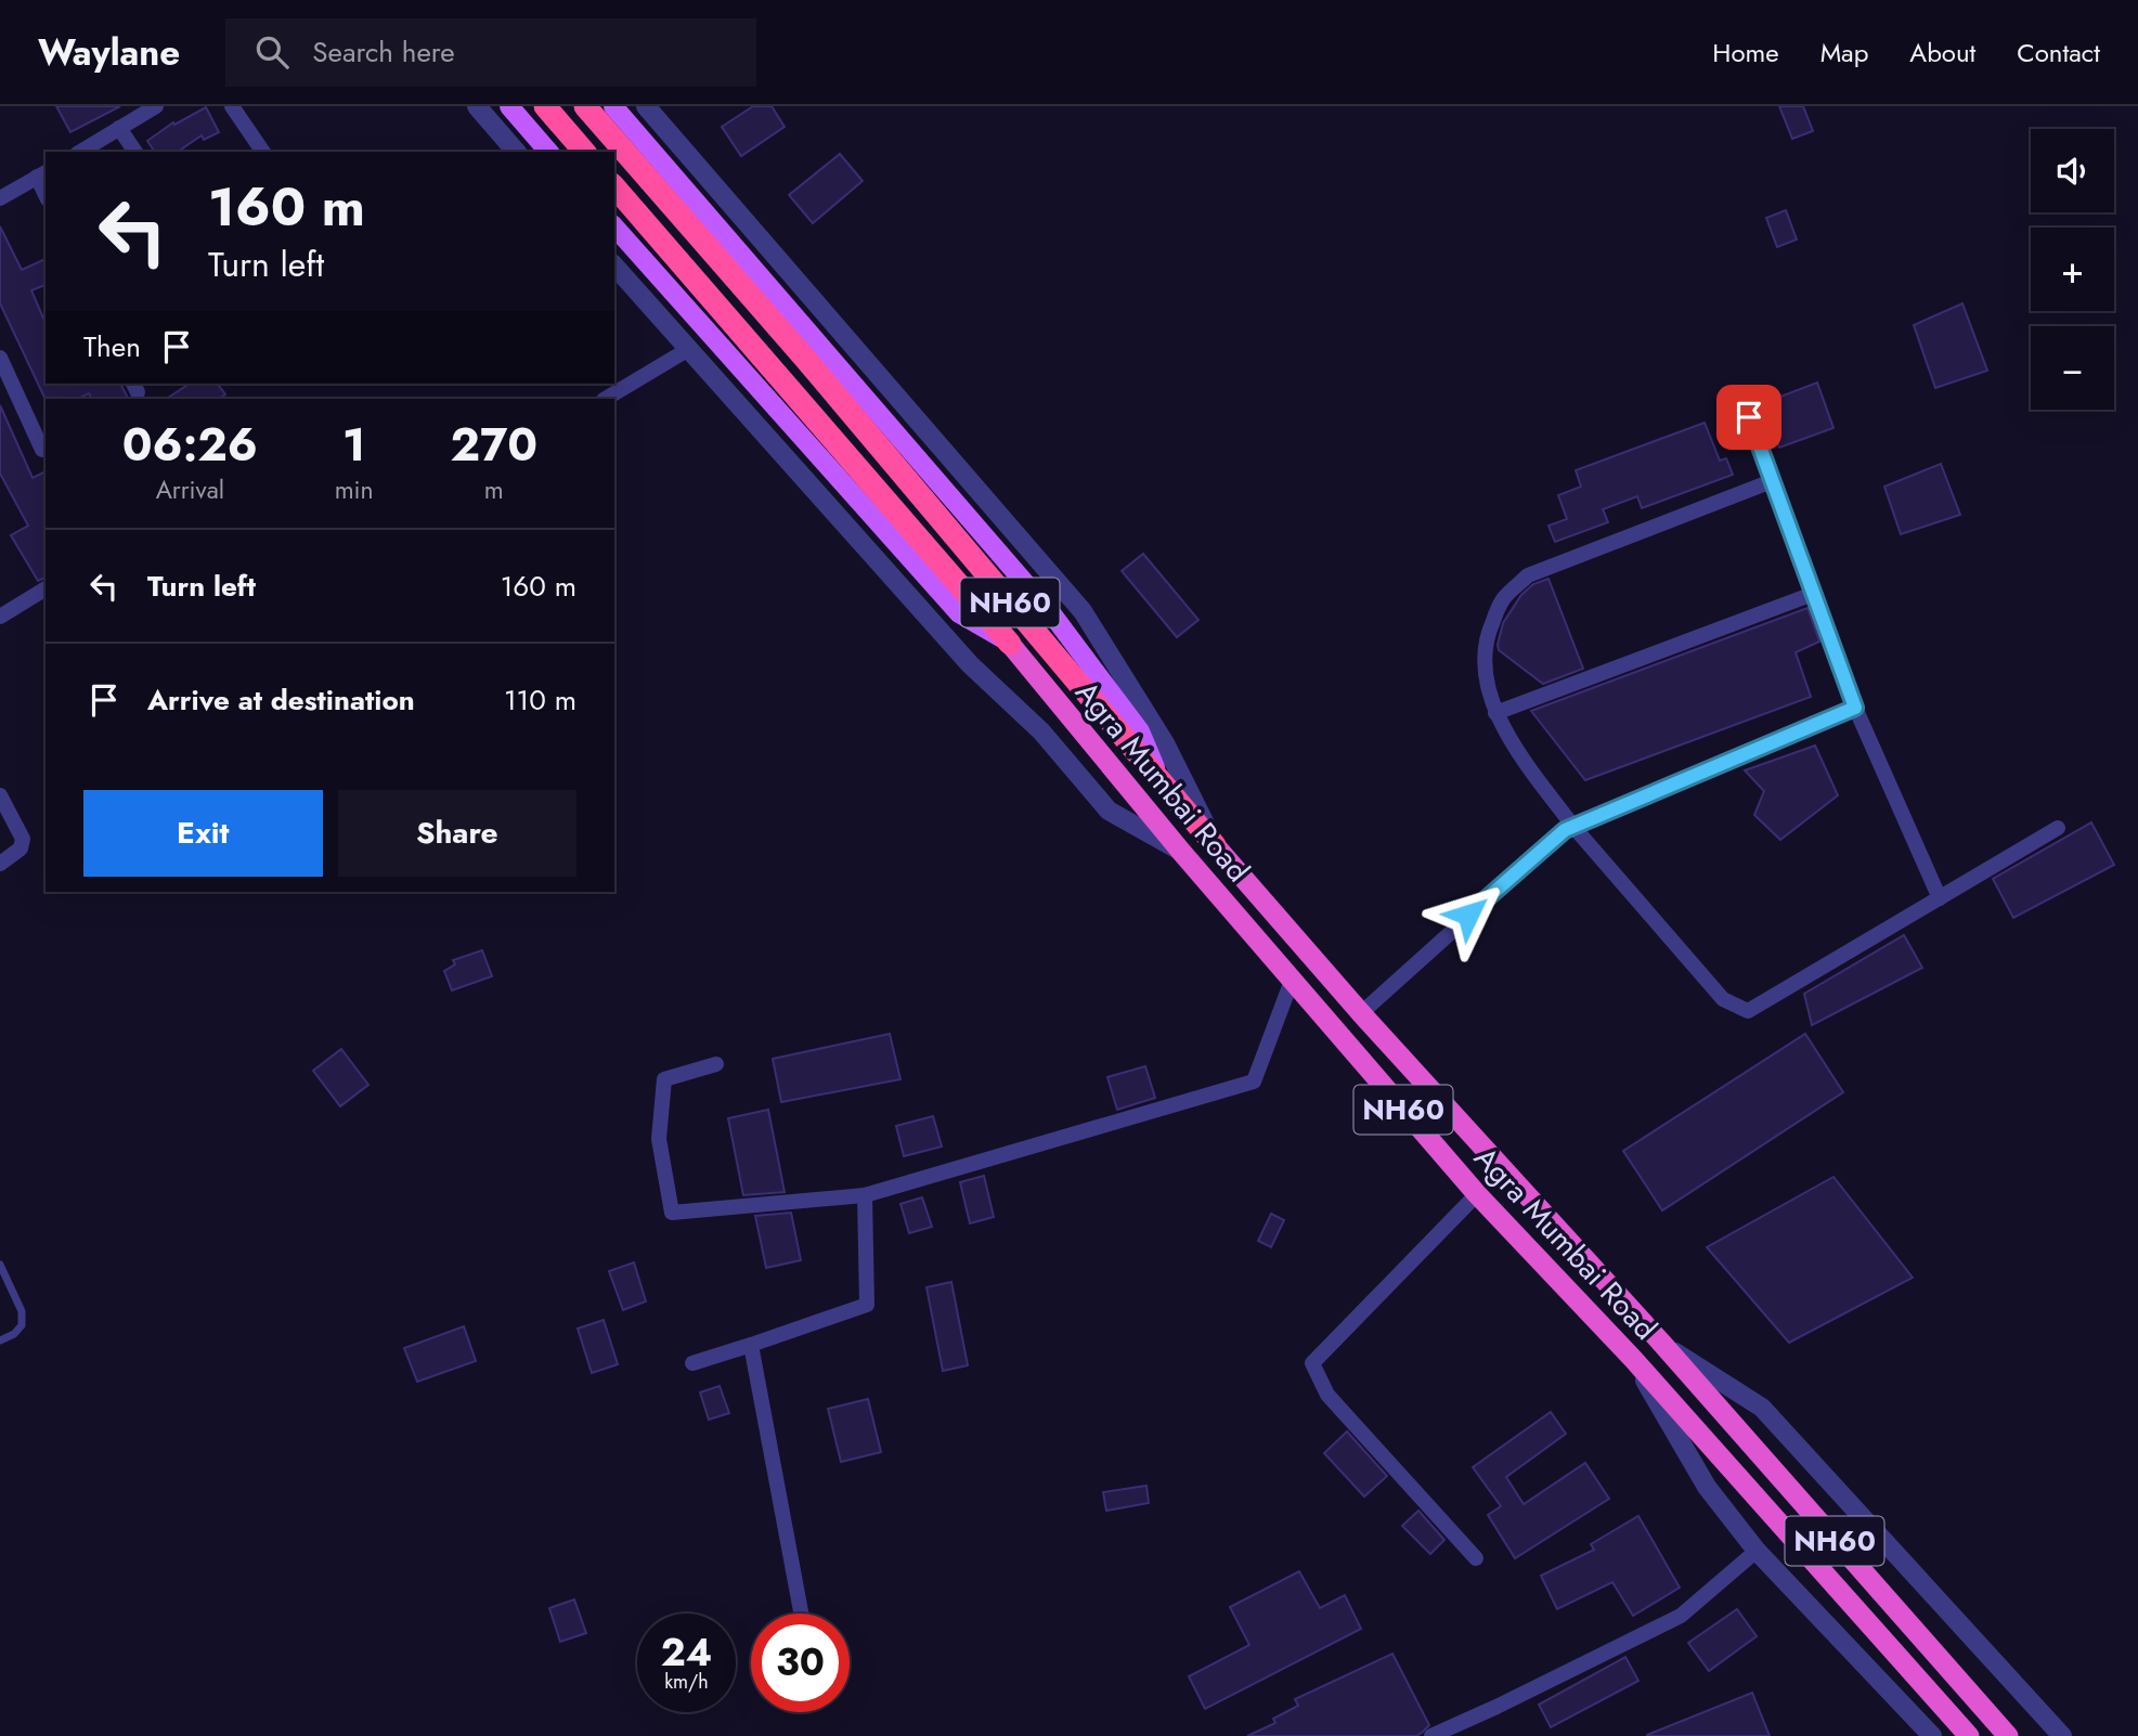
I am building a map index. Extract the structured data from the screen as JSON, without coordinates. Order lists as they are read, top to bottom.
{
  "streets": {
    "highway": ["NH60", "Agra Mumbai Road"]
  },
  "crossings": [
    ["NH60", "Agra Mumbai Road"]
  ],
  "page": {
    "header": "Waylane",
    "search": "Search here",
    "nav": [
      "Home",
      "Map",
      "About",
      "Contact"
    ],
    "map_buttons": ["+", "−"],
    "turn": ["160 m", "Turn left"],
    "then": "Then",
    "eta": [
      "06:26",
      "Arrival",
      "1",
      "min",
      "270",
      "m"
    ],
    "list": [
      {
        "name": "Turn left",
        "value": "160 m"
      },
      {
        "name": "Arrive at destination",
        "value": "110 m"
      }
    ],
    "buttons": ["Exit", "Share"],
    "speed": "24 km/h",
    "limit": "30"
  }
}
